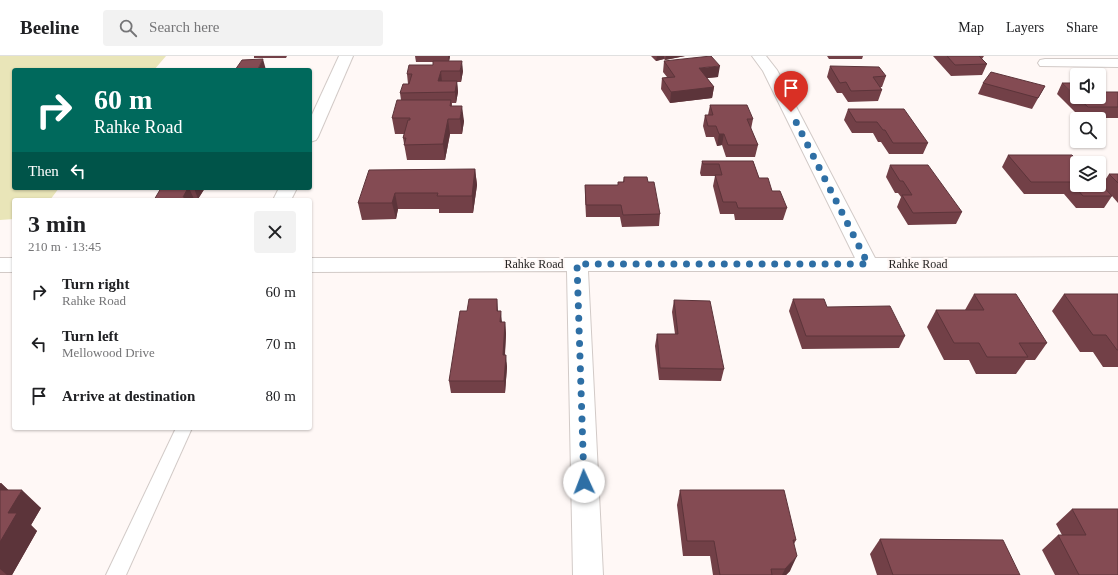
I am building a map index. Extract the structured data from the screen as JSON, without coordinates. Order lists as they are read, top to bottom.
{
  "streets": {
    "street": ["Rahke Road"]
  },
  "page": {
    "header": "Beeline",
    "search": "Search here",
    "nav": ["Map", "Layers", "Share"],
    "turn": ["60 m", "Rahke Road"],
    "then": "Then",
    "heading": ["3 min", "210 m · 13:45"],
    "list": [
      {
        "name": "Turn right",
        "note": "Rahke Road",
        "value": "60 m"
      },
      {
        "name": "Turn left",
        "note": "Mellowood Drive",
        "value": "70 m"
      },
      {
        "name": "Arrive at destination",
        "value": "80 m"
      }
    ]
  }
}
